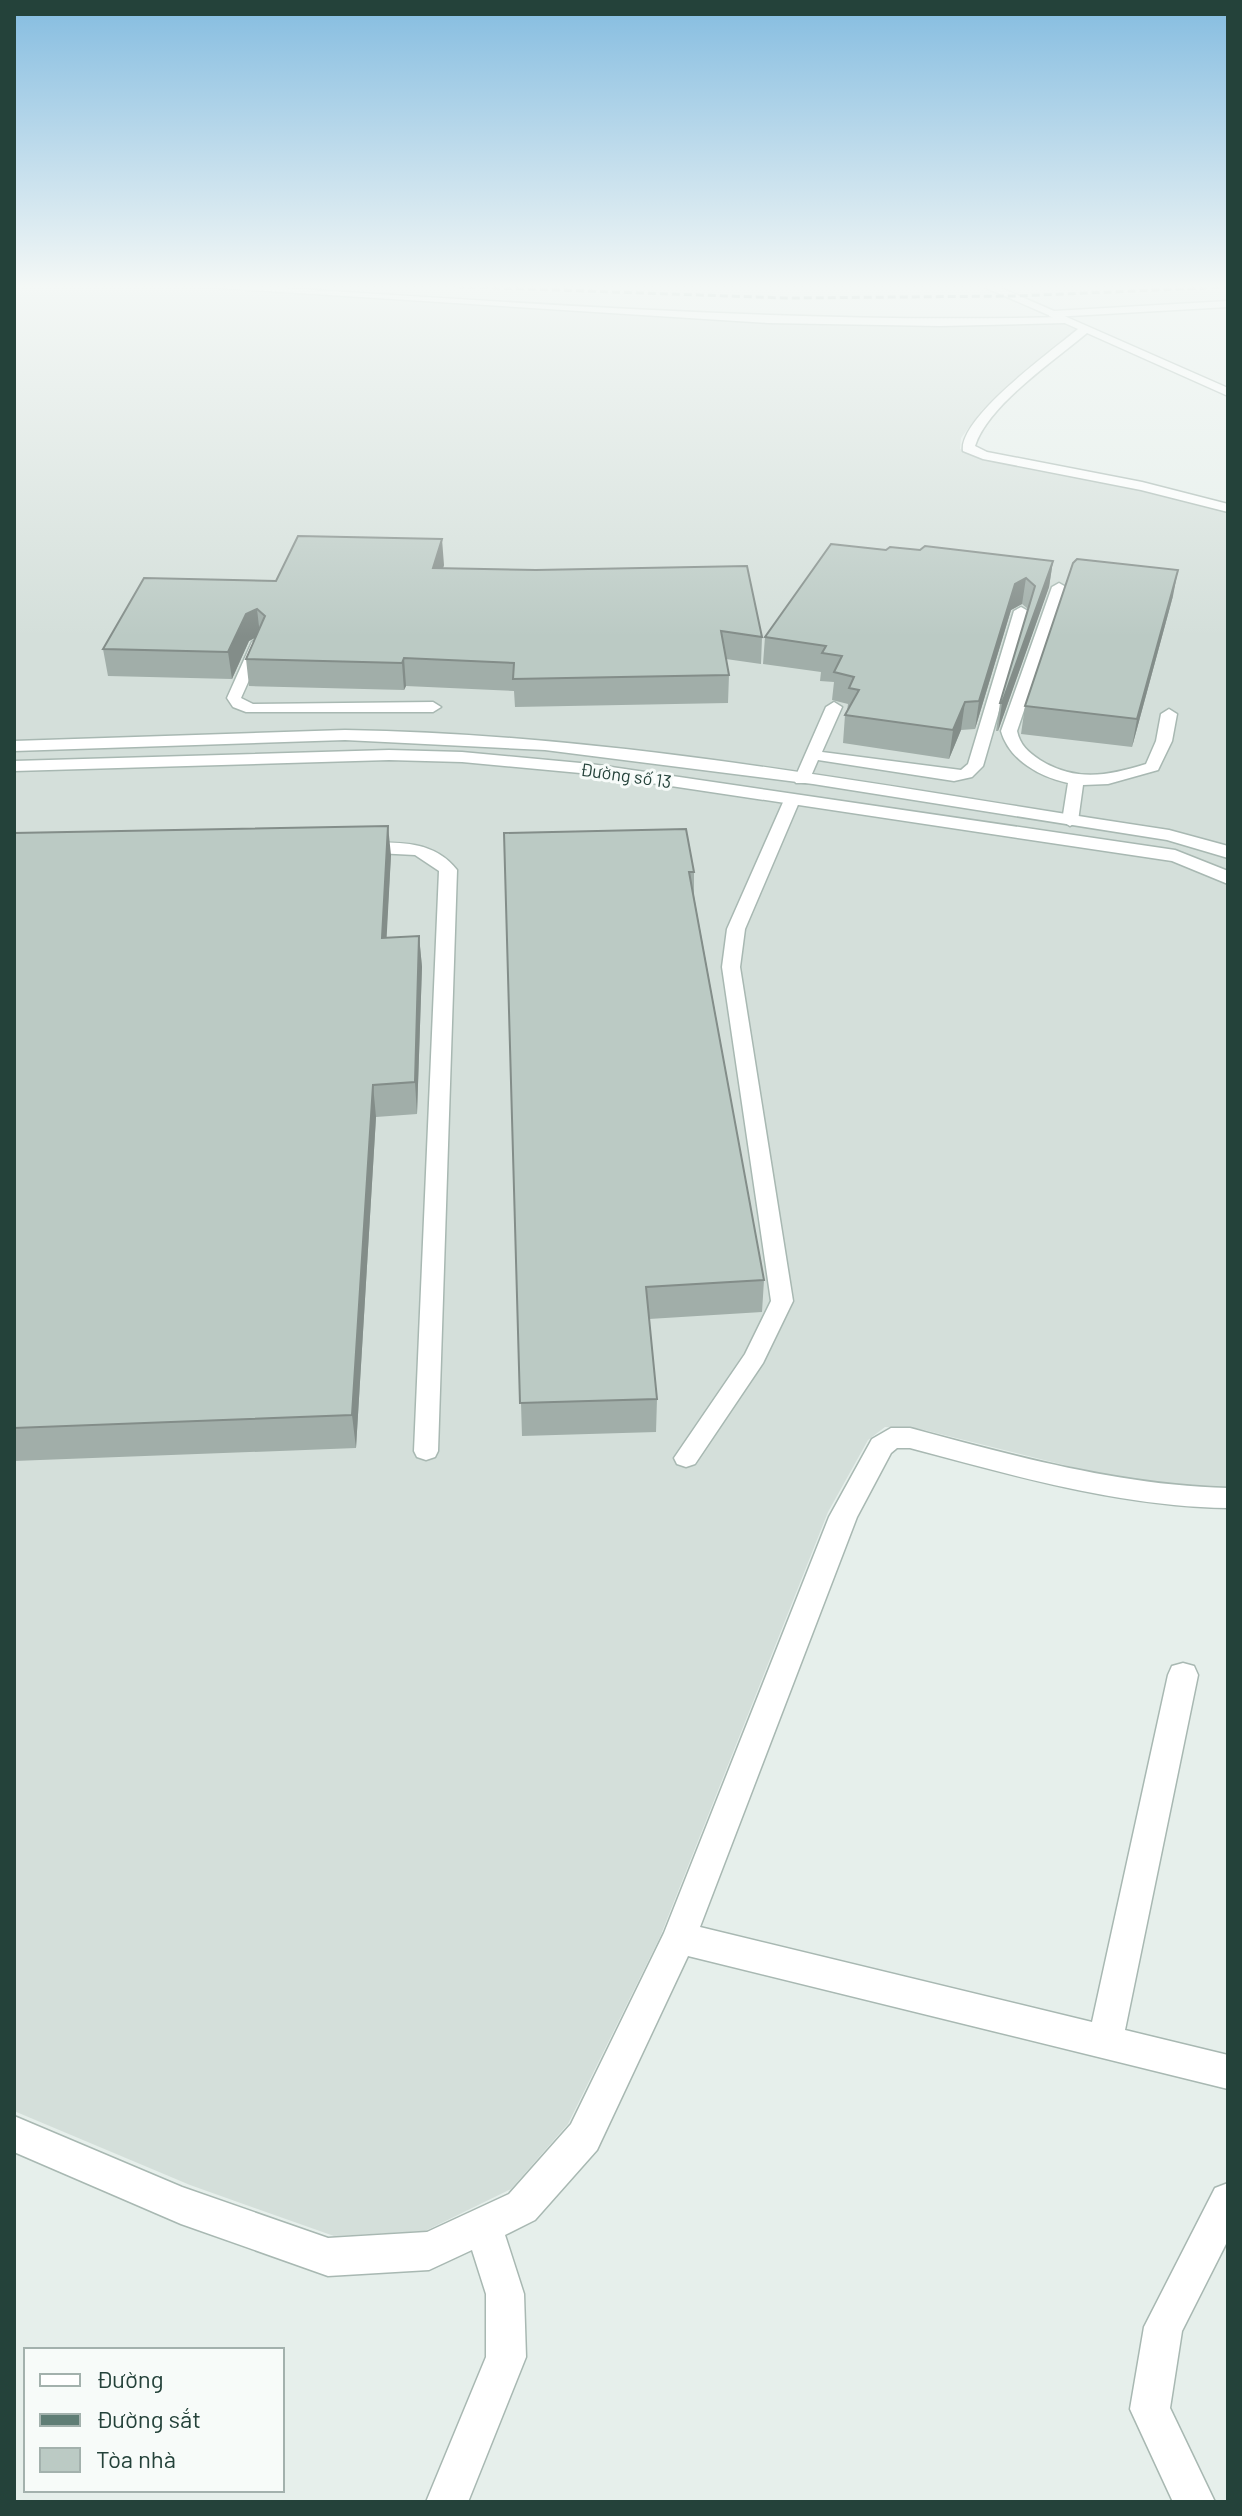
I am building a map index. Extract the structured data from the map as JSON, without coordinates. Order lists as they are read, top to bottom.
{
  "streets": {
    "street": ["Đường số 13"]
  },
  "legend": ["Đường", "Đường sắt", "Tòa nhà"]
}
